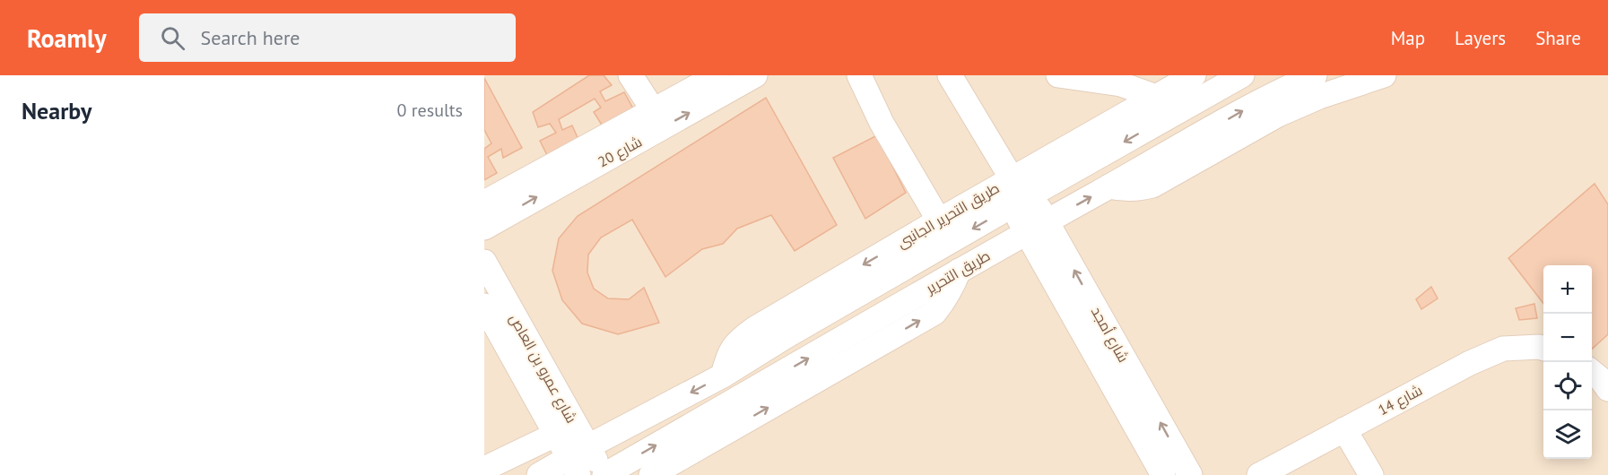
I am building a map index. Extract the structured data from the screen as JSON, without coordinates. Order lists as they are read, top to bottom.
{
  "streets": {
    "street": [
      "شارع 20",
      "طريق التحرير الجانبى",
      "طريق التحرير",
      "شارع أمجد",
      "شارع عمرو بن العاص",
      "شارع 14"
    ]
  },
  "crossings": [
    ["طريق التحرير الجانبى", "طريق التحرير"],
    ["طريق التحرير", "شارع أمجد"],
    ["طريق التحرير", "شارع عمرو بن العاص"]
  ],
  "page": {
    "header": "Roamly",
    "search": "Search here",
    "nav": ["Map", "Layers", "Share"],
    "heading": ["Nearby", "0 results"],
    "map_buttons": ["+", "−"]
  }
}
